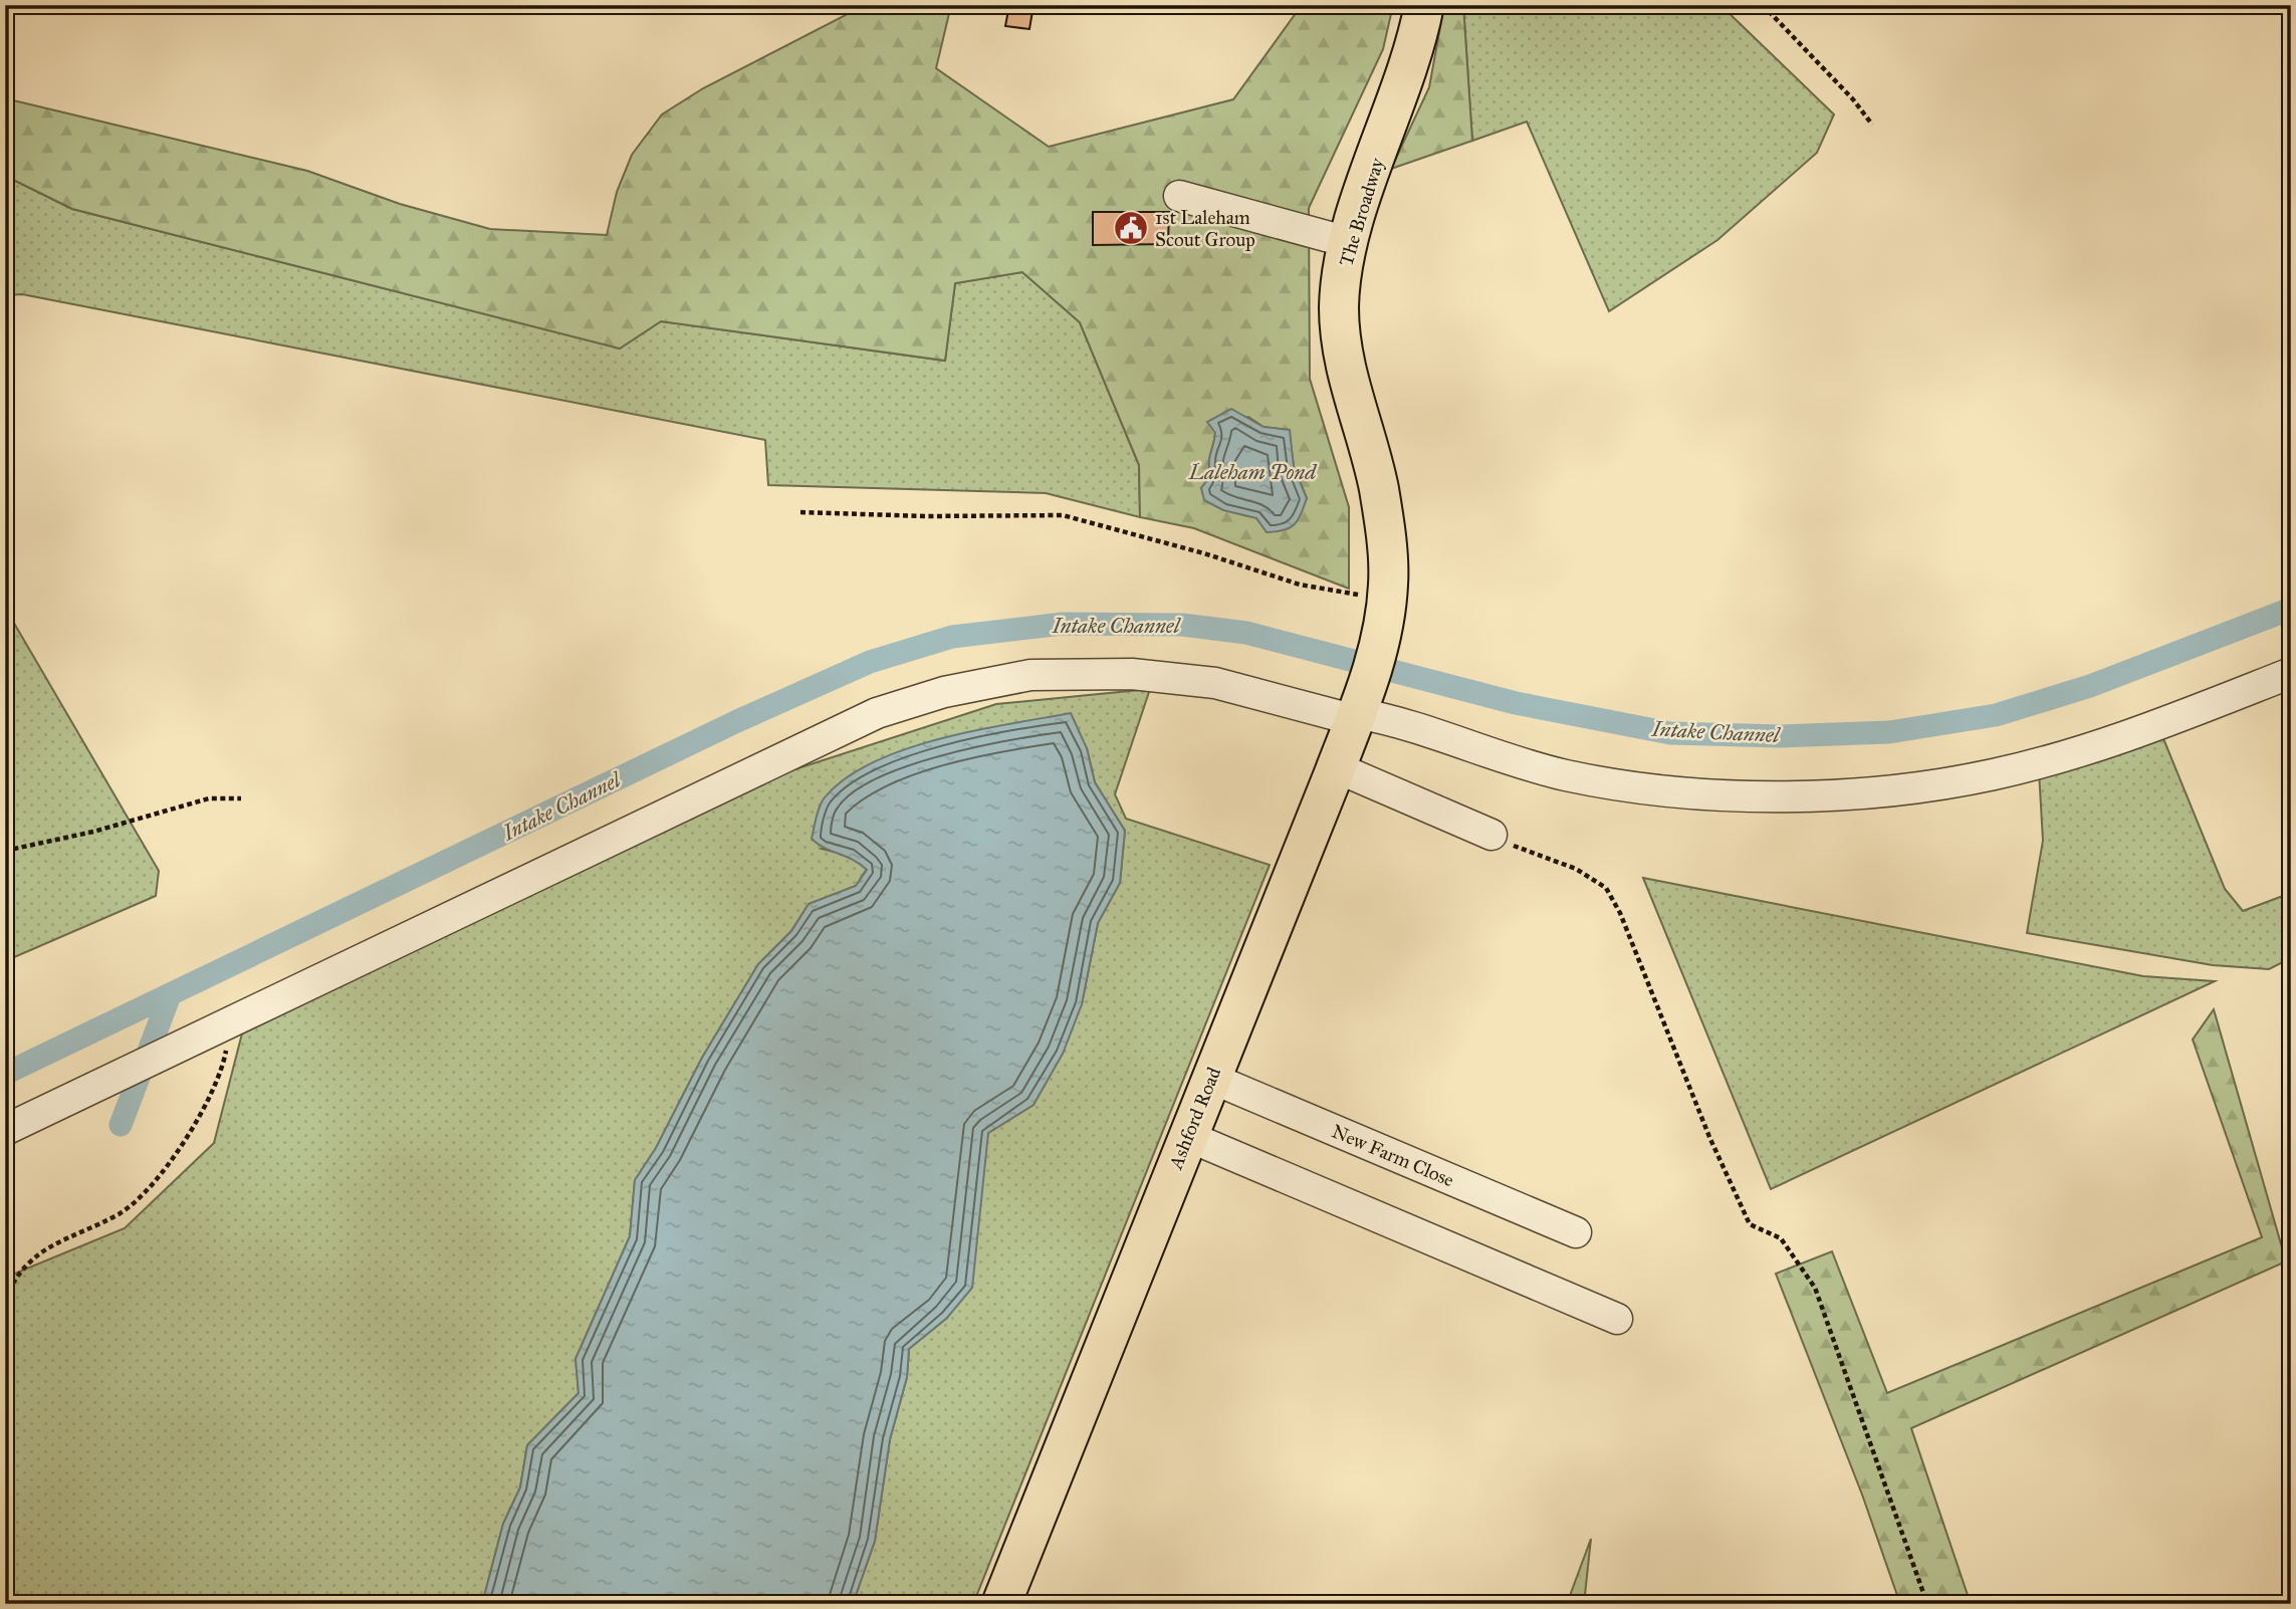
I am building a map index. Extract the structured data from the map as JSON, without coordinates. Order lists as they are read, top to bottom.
{
  "streets": {
    "main road": ["The Broadway", "Ashford Road"],
    "street": ["New Farm Close"]
  },
  "crossings": [
    ["The Broadway", "Ashford Road"],
    ["Ashford Road", "New Farm Close"]
  ],
  "water": ["Laleham Pond", "Intake Channel"],
  "places": {
    "public building": ["1st Laleham Scout Group"]
  }
}
